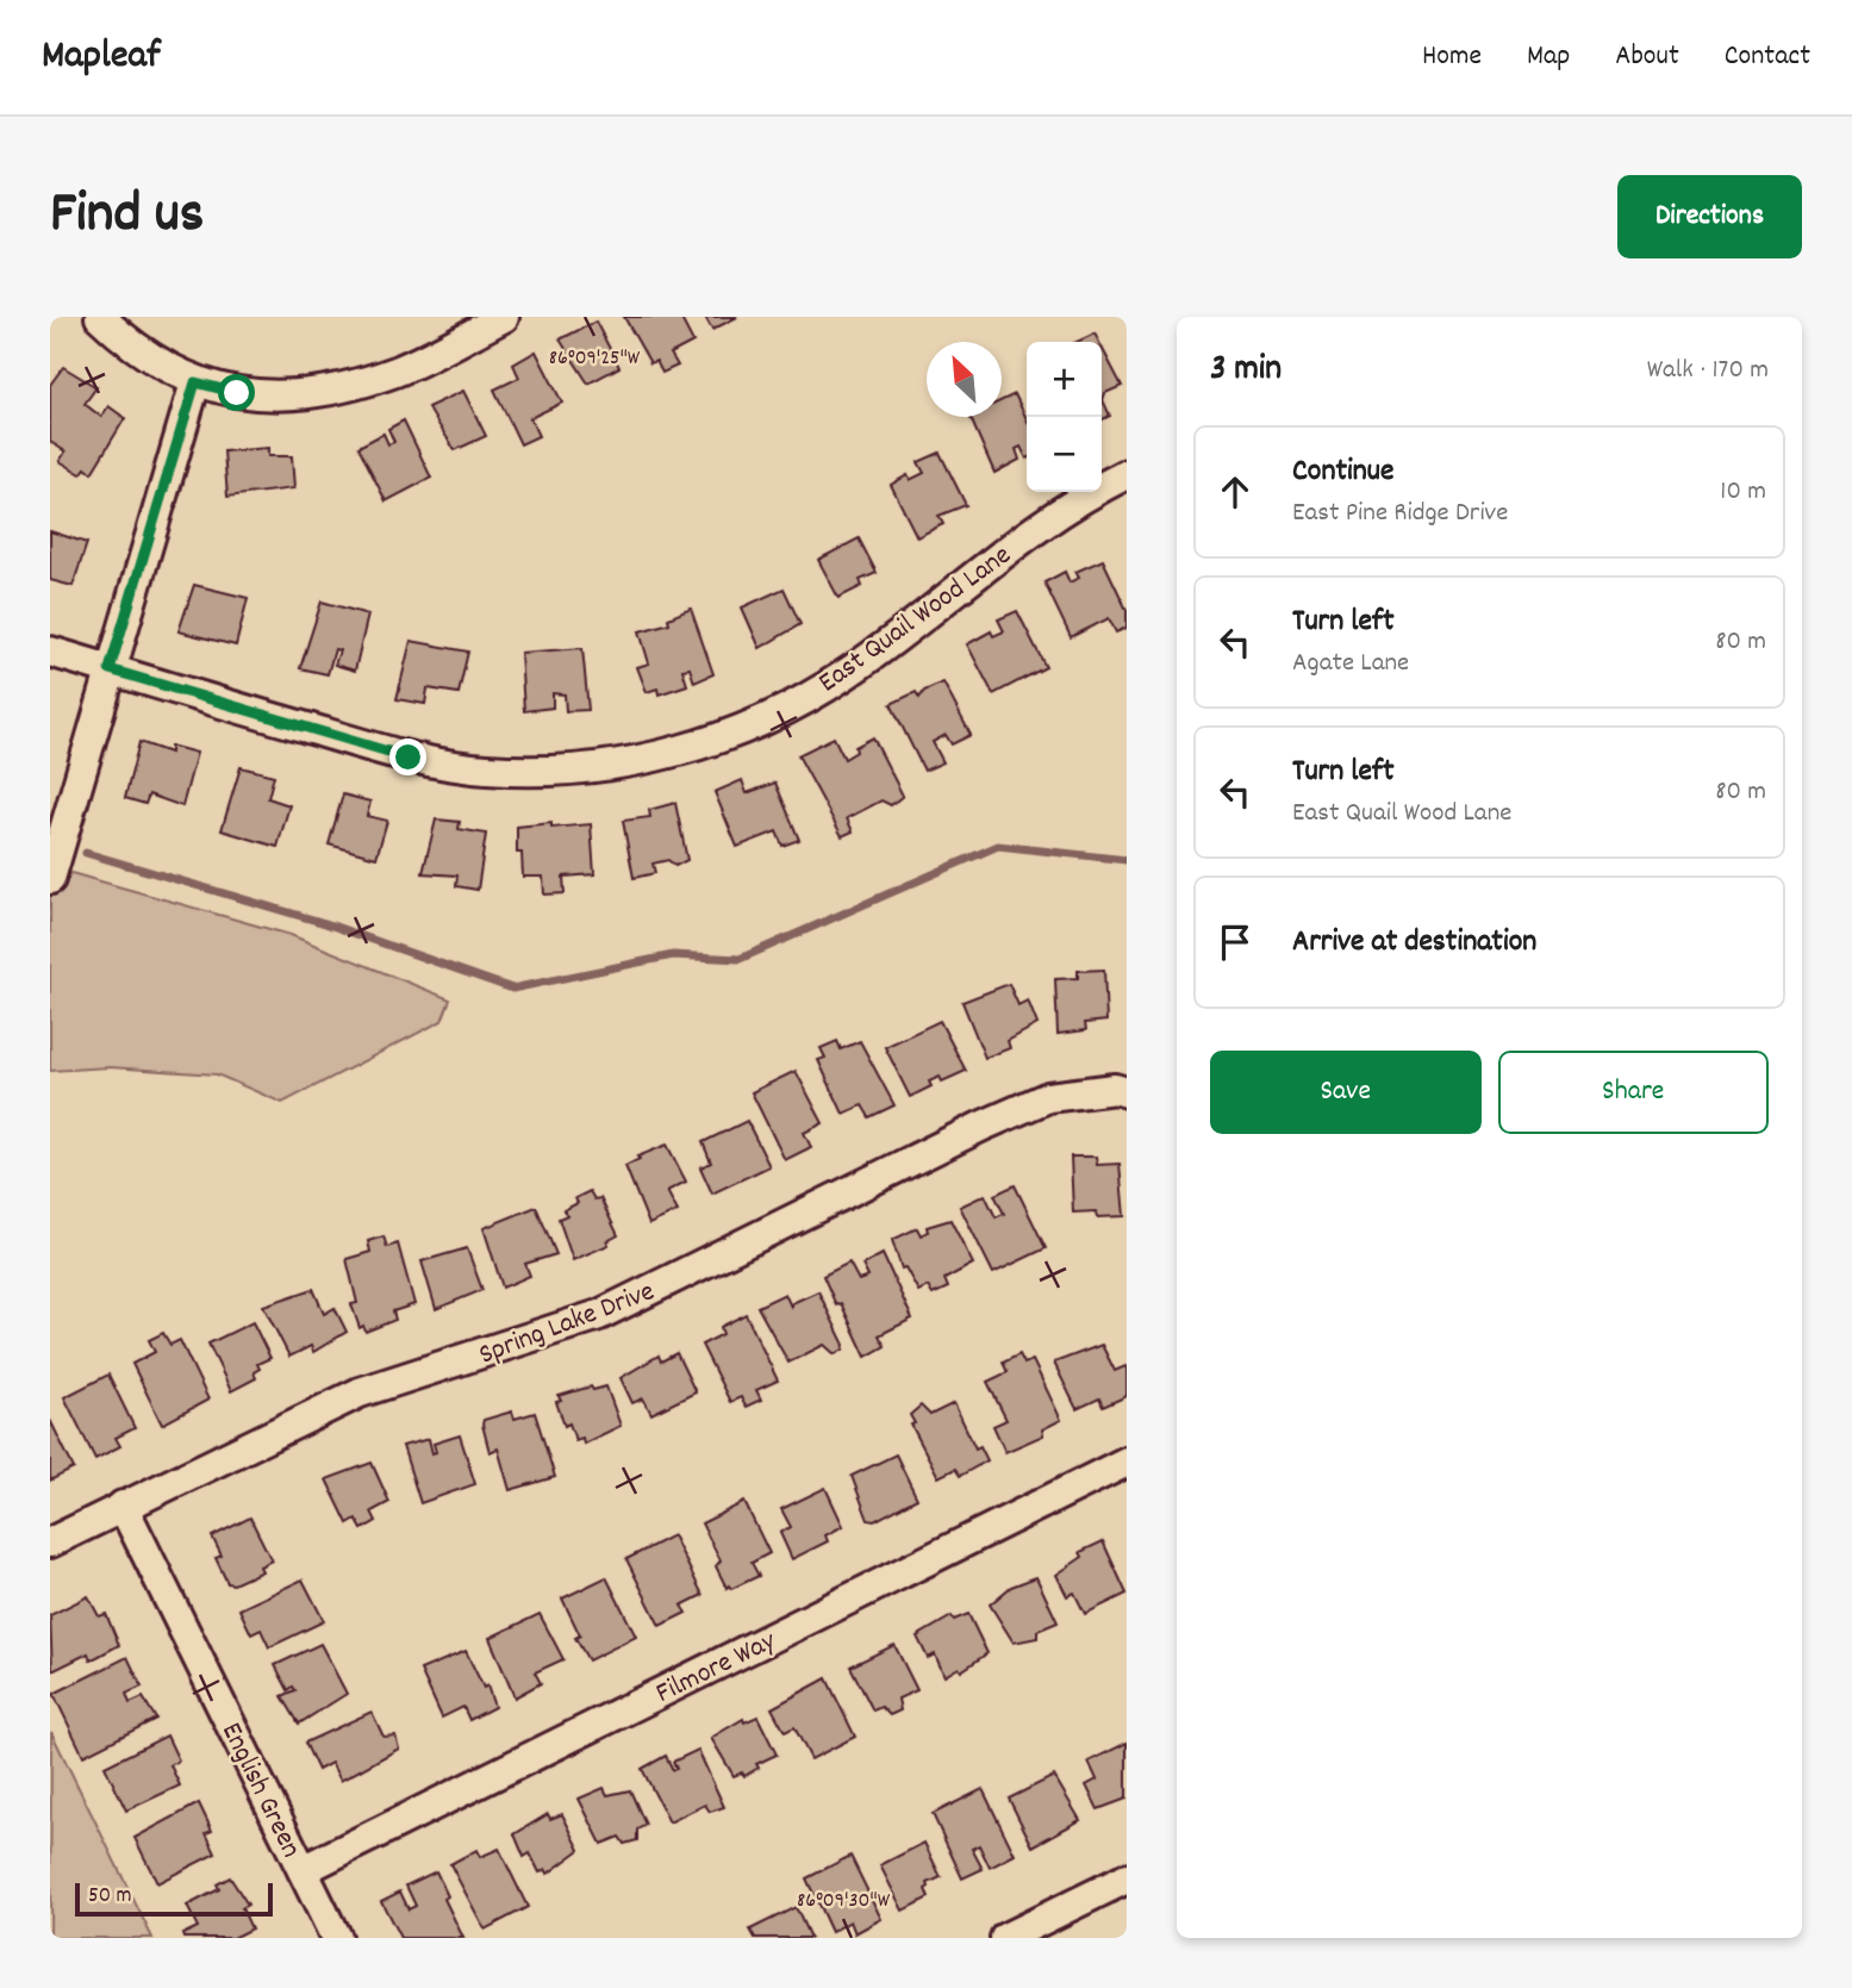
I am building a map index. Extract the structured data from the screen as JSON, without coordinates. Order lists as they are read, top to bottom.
{
  "streets": {
    "street": [
      "East Quail Wood Lane",
      "Spring Lake Drive",
      "Filmore Way",
      "English Green"
    ]
  },
  "crossings": [
    ["Spring Lake Drive", "English Green"],
    ["Filmore Way", "English Green"]
  ],
  "scale_bar": "50 m",
  "north": "top left",
  "page": {
    "header": "Mapleaf",
    "nav": [
      "Home",
      "Map",
      "About",
      "Contact"
    ],
    "title": "Find us",
    "buttons": [
      "Directions",
      ["Save", "Share"]
    ],
    "heading": ["3 min", "Walk · 170 m"],
    "map_buttons": ["+", "−"],
    "list": [
      ["Continue", "East Pine Ridge Drive", "10 m"],
      ["Turn left", "Agate Lane", "80 m"],
      ["Turn left", "East Quail Wood Lane", "80 m"],
      "Arrive at destination"
    ],
    "scale": "50 m"
  },
  "coordinates": ["86°09'25\"W", "86°09'30\"W"]
}
